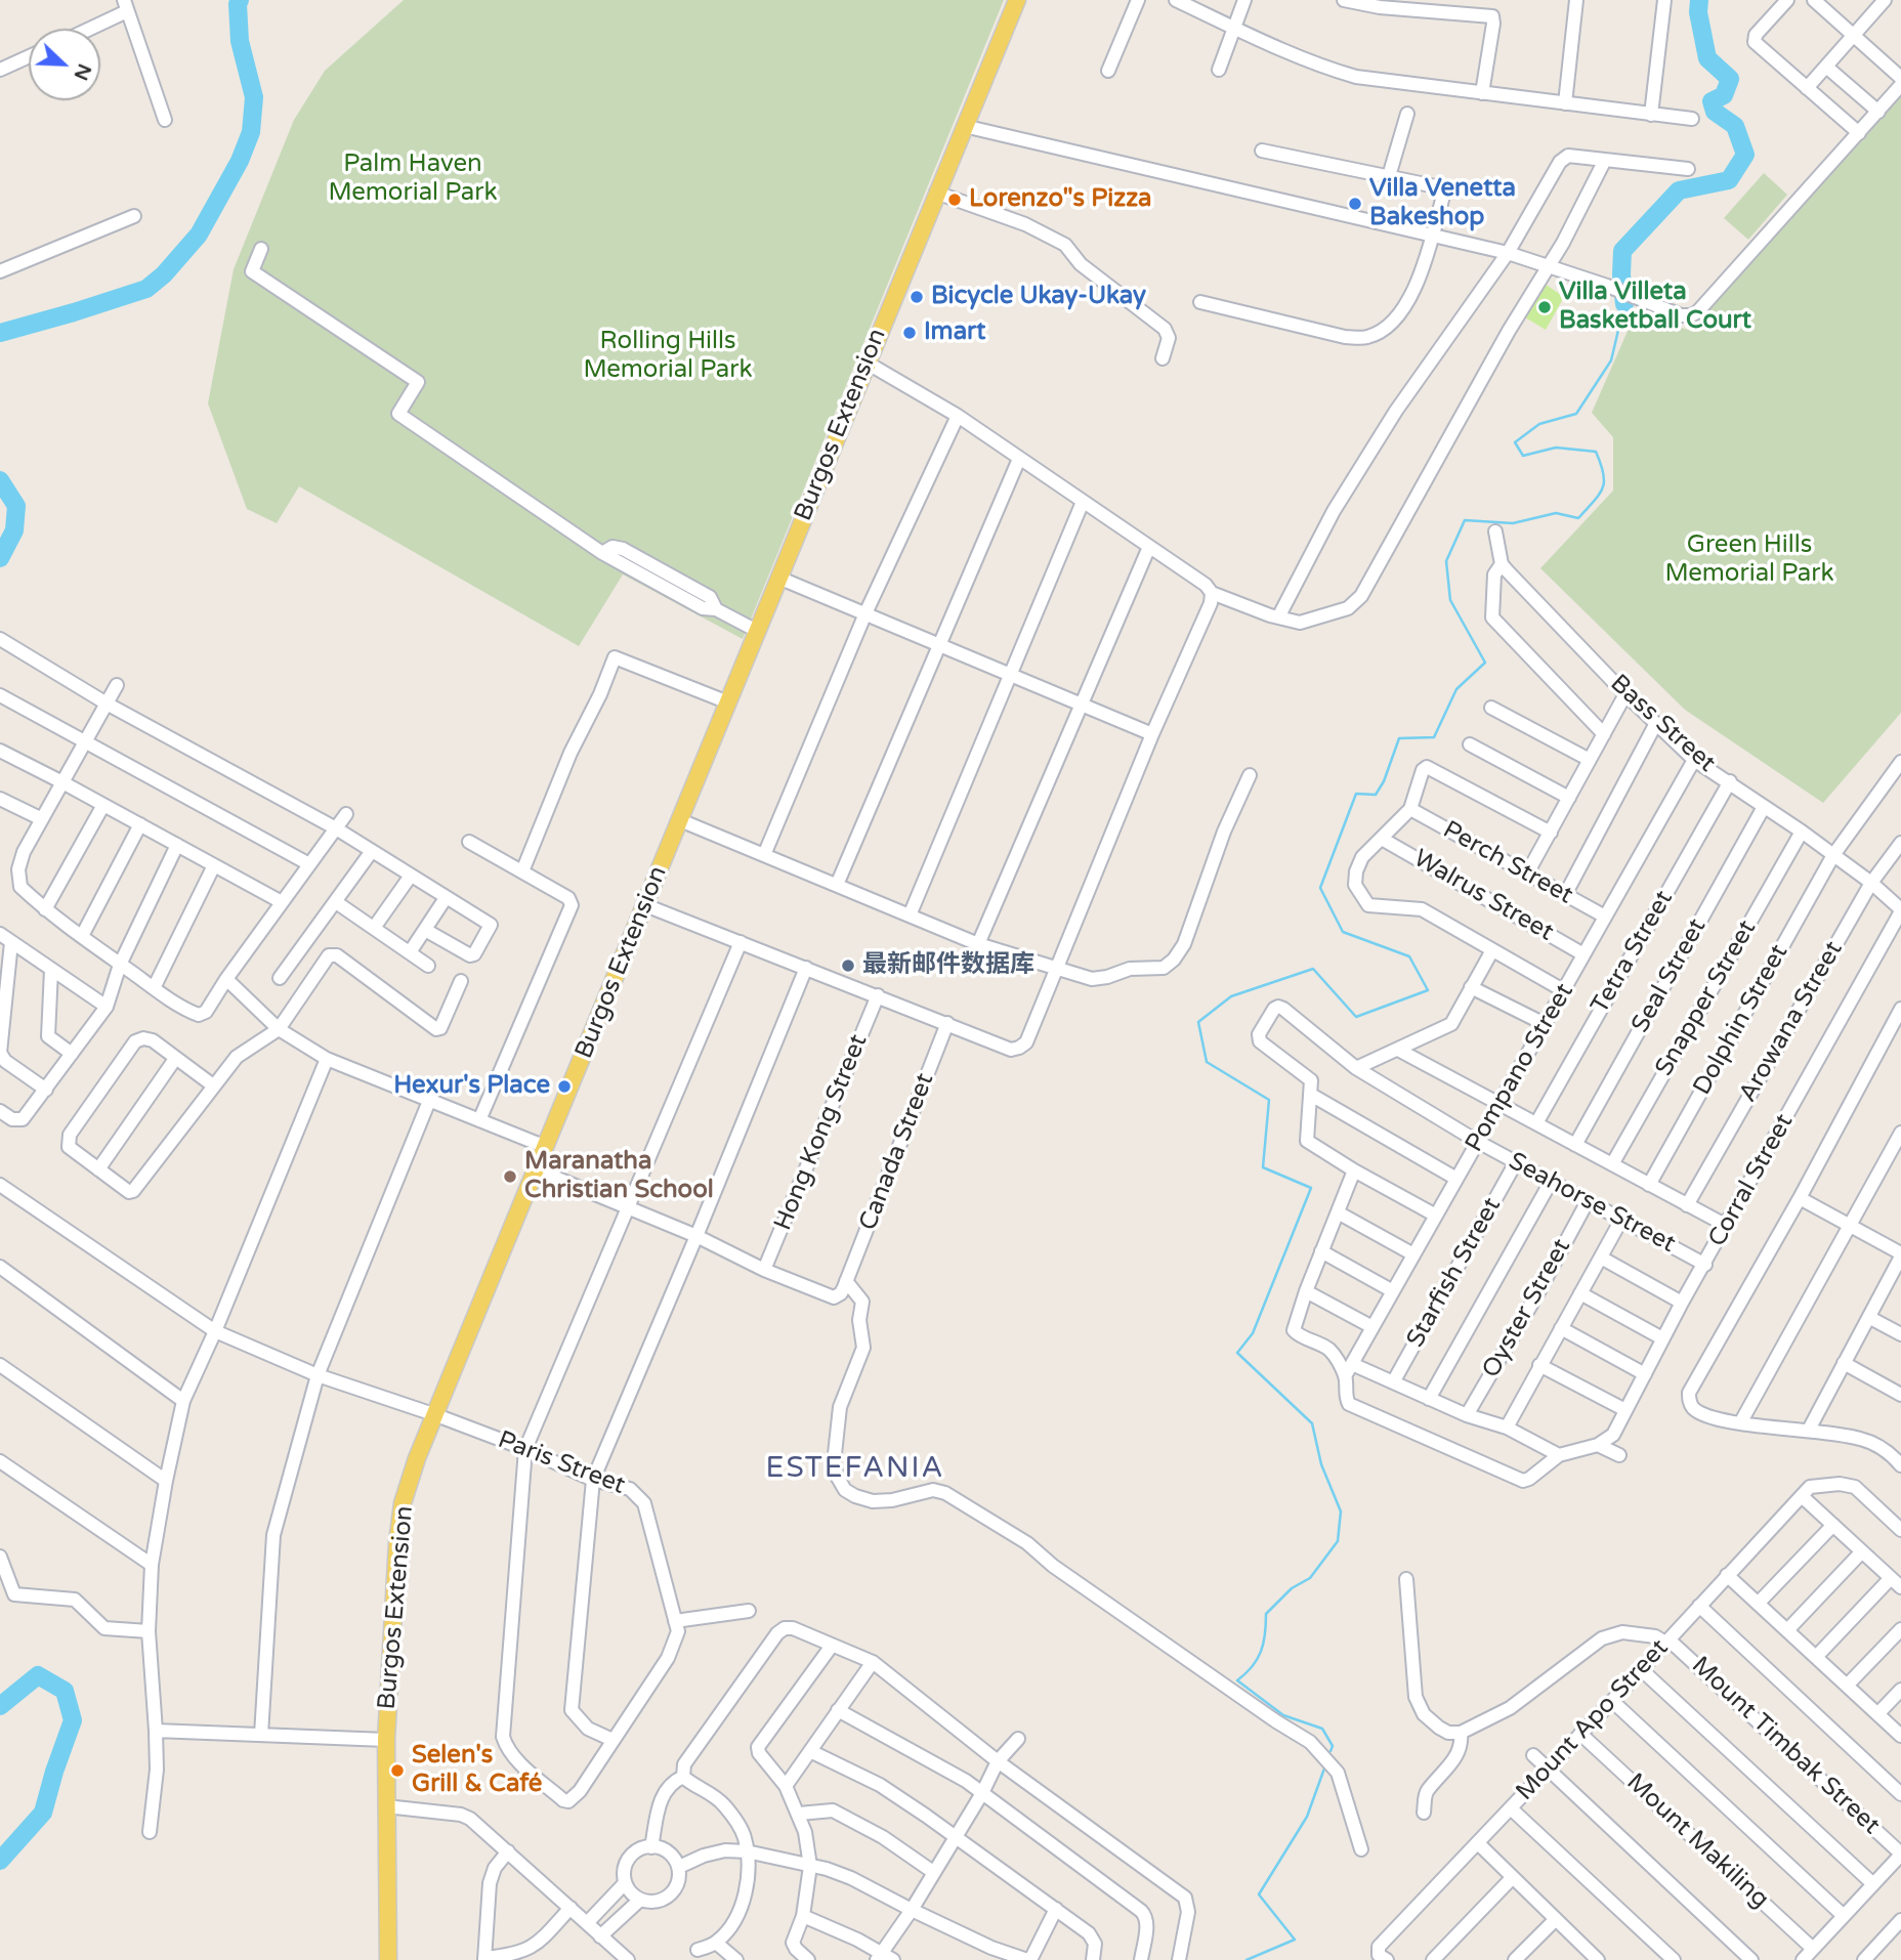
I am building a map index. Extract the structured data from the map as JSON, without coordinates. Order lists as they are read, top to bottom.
{
  "streets": {
    "main road": ["Burgos Extension"],
    "street": [
      "Bass Street",
      "Perch Street",
      "Walrus Street",
      "Tetra Street",
      "Seal Street",
      "Snapper Street",
      "Dolphin Street",
      "Arowana Street",
      "Pompano Street",
      "Hong Kong Street",
      "Canada Street",
      "Corral Street",
      "Seahorse Street",
      "Starfish Street",
      "Oyster Street",
      "Paris Street",
      "Mount Apo Street",
      "Mount Timbak Street",
      "Mount Makiling"
    ]
  },
  "crossings": [
    ["Burgos Extension", "Paris Street"],
    ["Bass Street", "Tetra Street"],
    ["Bass Street", "Seal Street"],
    ["Bass Street", "Snapper Street"],
    ["Bass Street", "Dolphin Street"],
    ["Bass Street", "Arowana Street"],
    ["Bass Street", "Pompano Street"],
    ["Bass Street", "Corral Street"],
    ["Perch Street", "Pompano Street"],
    ["Walrus Street", "Pompano Street"],
    ["Pompano Street", "Seahorse Street"],
    ["Corral Street", "Seahorse Street"],
    ["Seahorse Street", "Starfish Street"],
    ["Seahorse Street", "Oyster Street"],
    ["Mount Apo Street", "Mount Timbak Street"],
    ["Mount Apo Street", "Mount Makiling"]
  ],
  "districts": ["ESTEFANIA"],
  "parks": ["Palm Haven Memorial Park", "Rolling Hills Memorial Park", "Green Hills Memorial Park"],
  "places": [
    "Lorenzo\"s Pizza",
    "Villa Venetta Bakeshop",
    "Bicycle Ukay-Ukay",
    "Villa Villeta Basketball Court",
    "Imart",
    "最新邮件数据库",
    "Hexur's Place",
    "Maranatha Christian School",
    "Selen's Grill & Café"
  ],
  "north": "bottom right"
}
